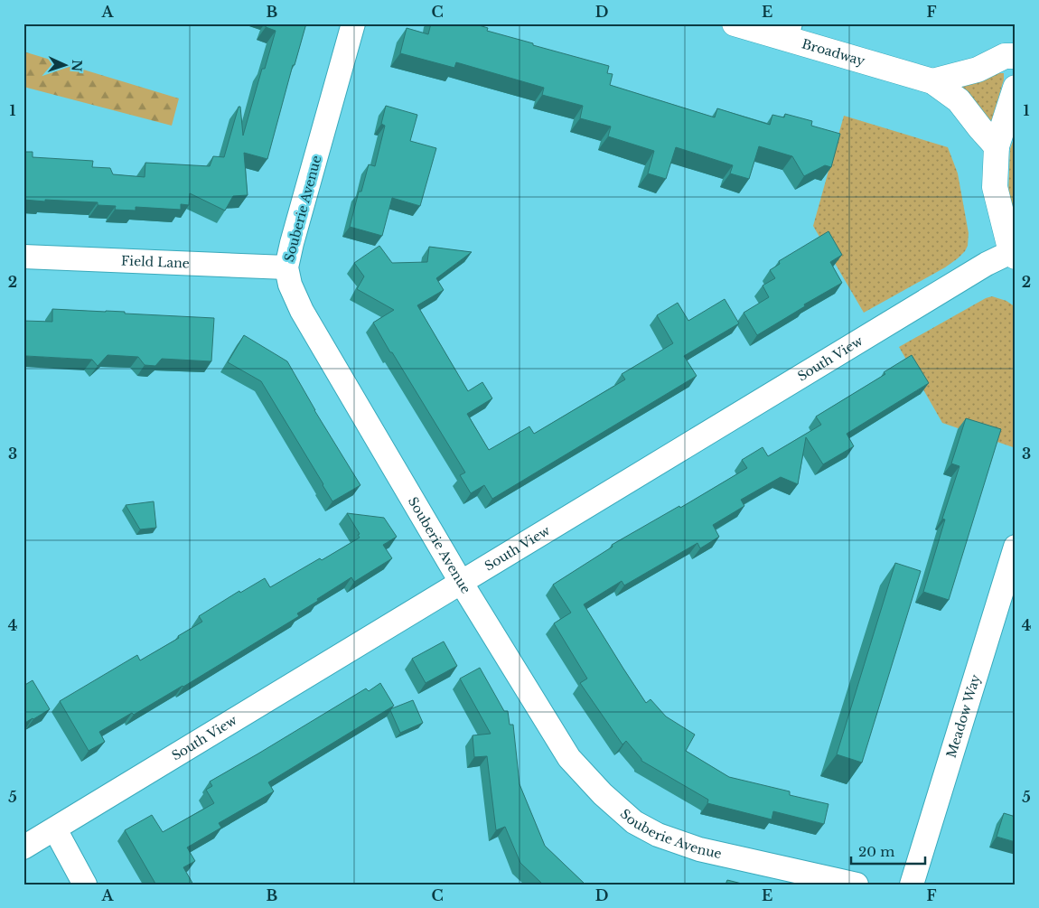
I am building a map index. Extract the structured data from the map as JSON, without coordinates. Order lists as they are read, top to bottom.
{
  "streets": {
    "street": [
      "Broadway",
      "Souberie Avenue",
      "Field Lane",
      "South View",
      "Meadow Way"
    ]
  },
  "crossings": [
    ["Souberie Avenue", "Field Lane"],
    ["Souberie Avenue", "South View"]
  ],
  "scale_bar": "20 m",
  "north": "right",
  "grid": {
    "columns": [
      "A",
      "B",
      "C",
      "D",
      "E",
      "F"
    ],
    "rows": [
      "1",
      "2",
      "3",
      "4",
      "5"
    ]
  }
}
